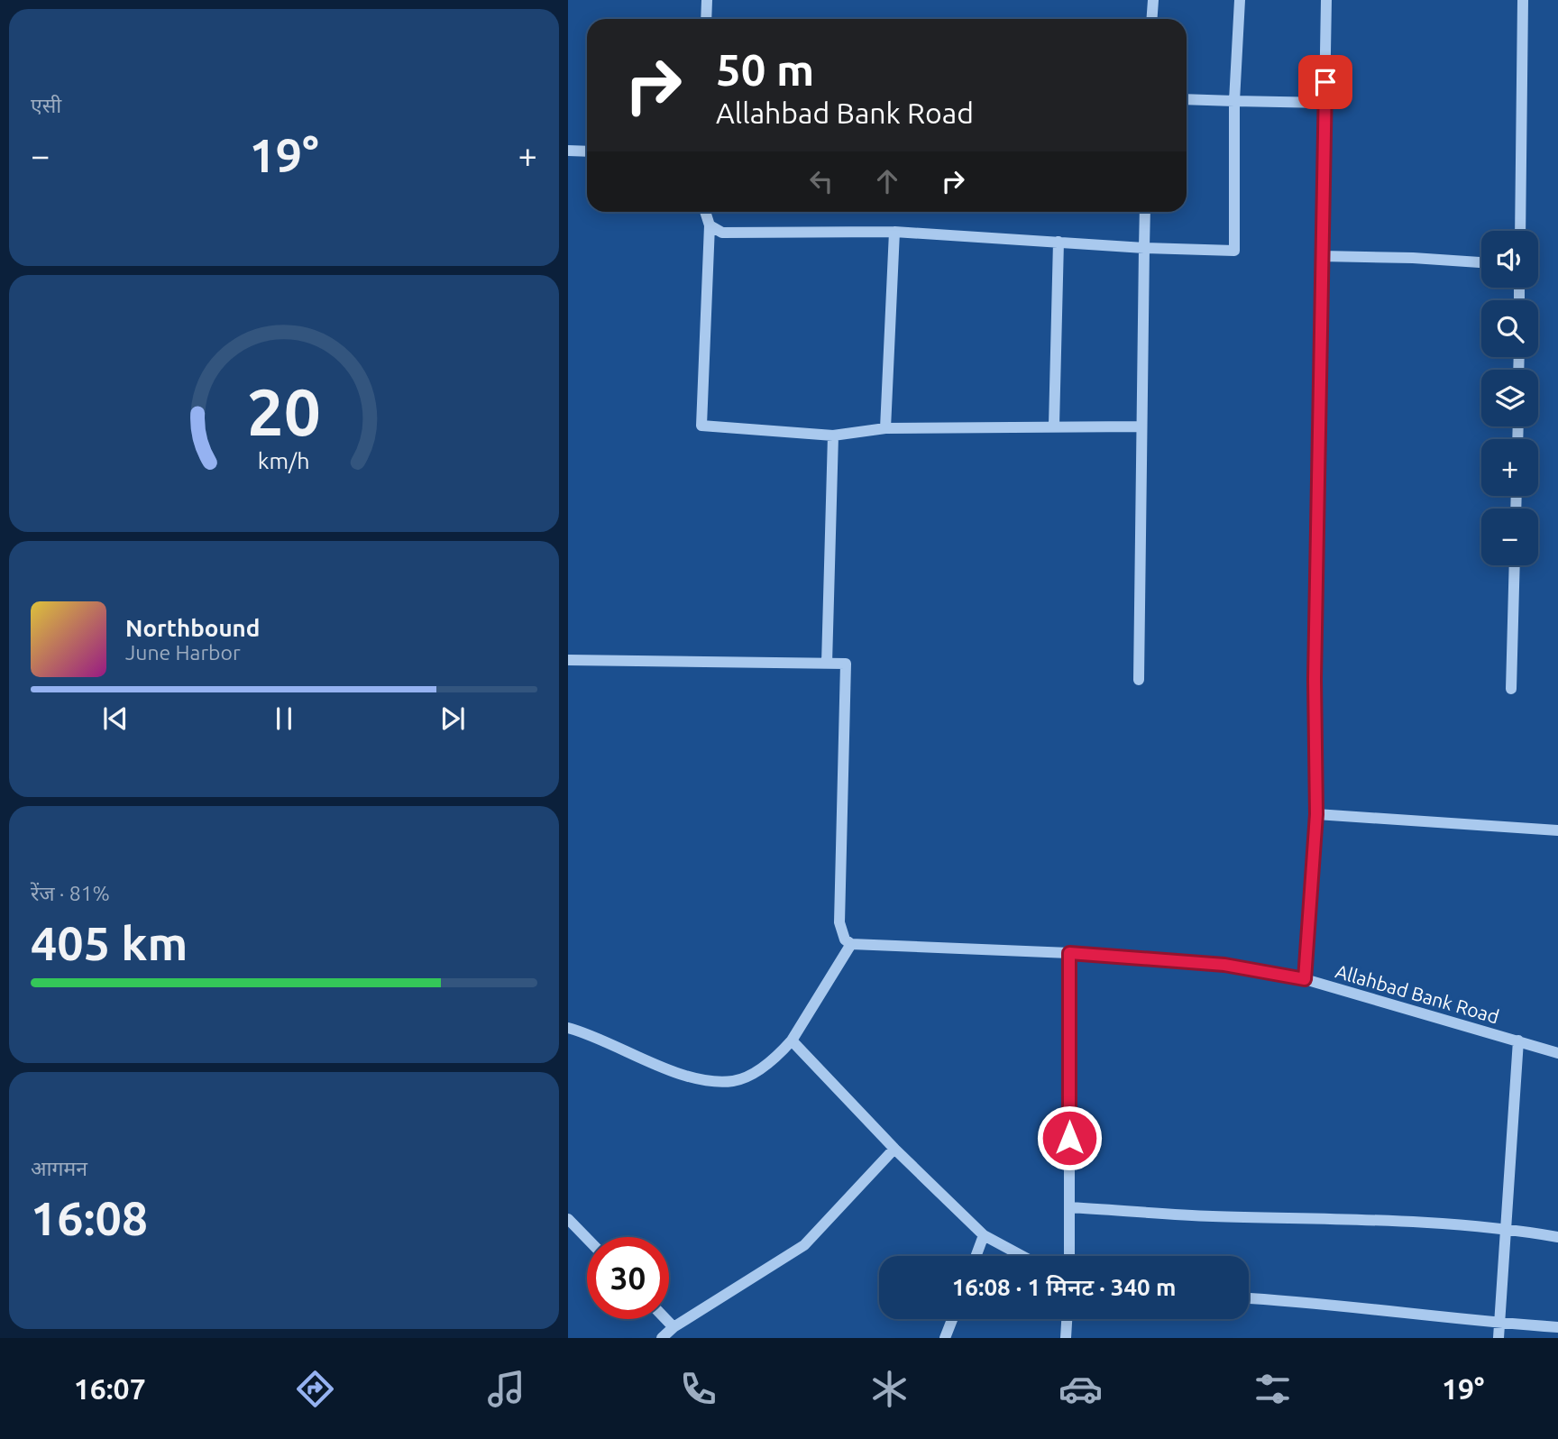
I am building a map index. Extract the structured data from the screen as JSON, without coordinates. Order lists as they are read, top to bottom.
{
  "streets": {
    "street": ["Allahbad Bank Road"]
  },
  "page": {
    "tile": [
      "एसी",
      ["रेंज · 81%", "405 km"],
      ["आगमन", "16:08"]
    ],
    "turn": ["50 m", "Allahbad Bank Road"],
    "heat": ["−", "19°", "+"],
    "map_buttons": ["+", "−"],
    "song": ["Northbound", "June Harbor"],
    "limit": "30",
    "trip": "16:08 · 1 मिनट · 340 m",
    "tabs": ["16:07", "19°"],
    "gauge": ["20", "km/h"]
  }
}
